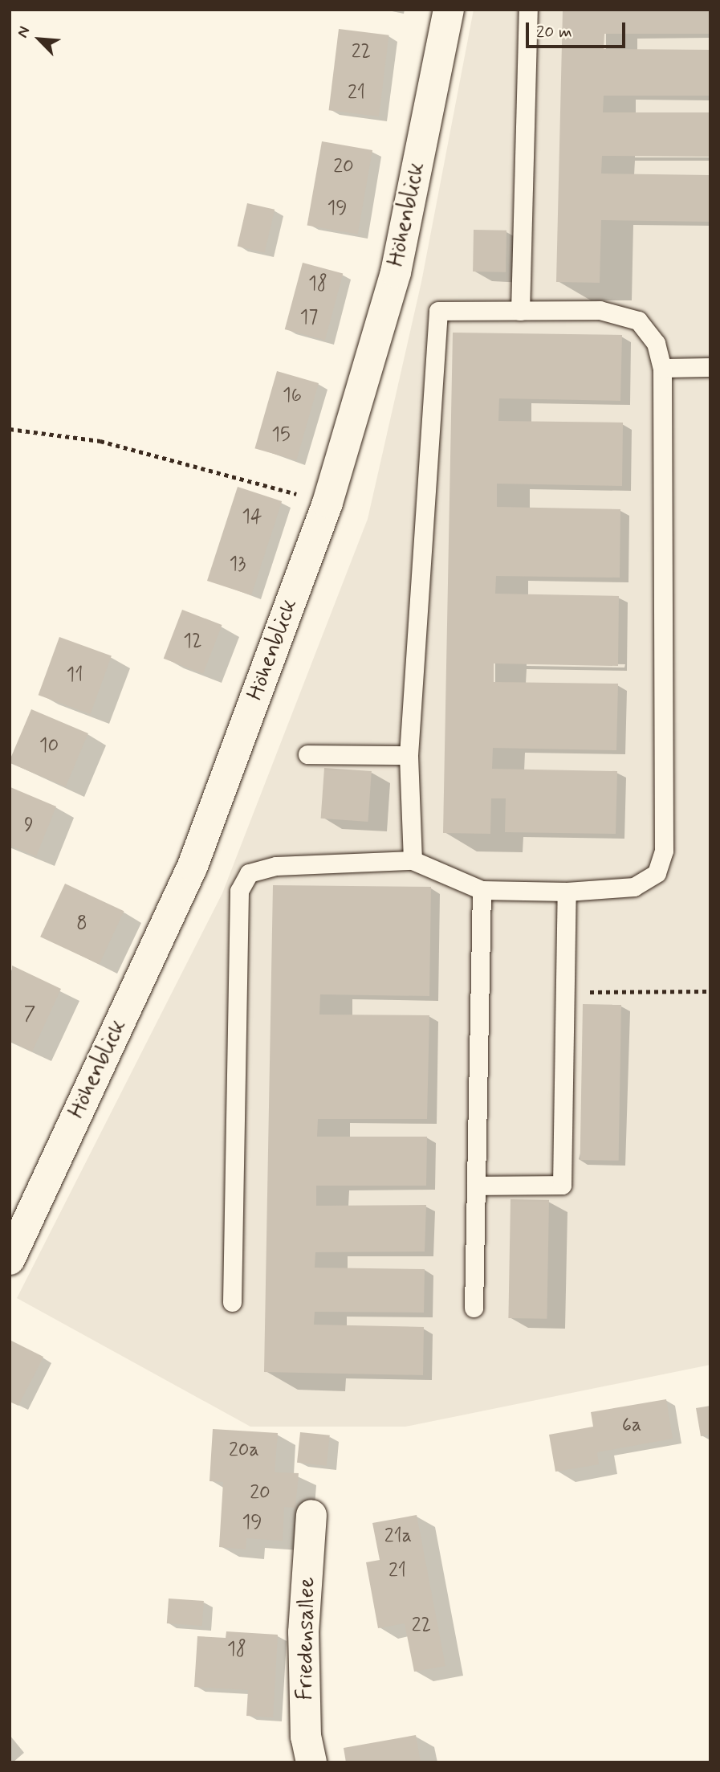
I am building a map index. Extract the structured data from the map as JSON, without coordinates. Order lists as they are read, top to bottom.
{
  "streets": {
    "street": ["Höhenblick", "Friedensallee"]
  },
  "house_numbers": [
    "22",
    "21",
    "20",
    "19",
    "18",
    "17",
    "16",
    "15",
    "14",
    "13",
    "12",
    "11",
    "10",
    "9",
    "8",
    "7",
    "6a",
    "20a",
    "20",
    "19",
    "21a",
    "21",
    "22",
    "18"
  ],
  "scale_bar": "20 m",
  "north": "top left"
}
